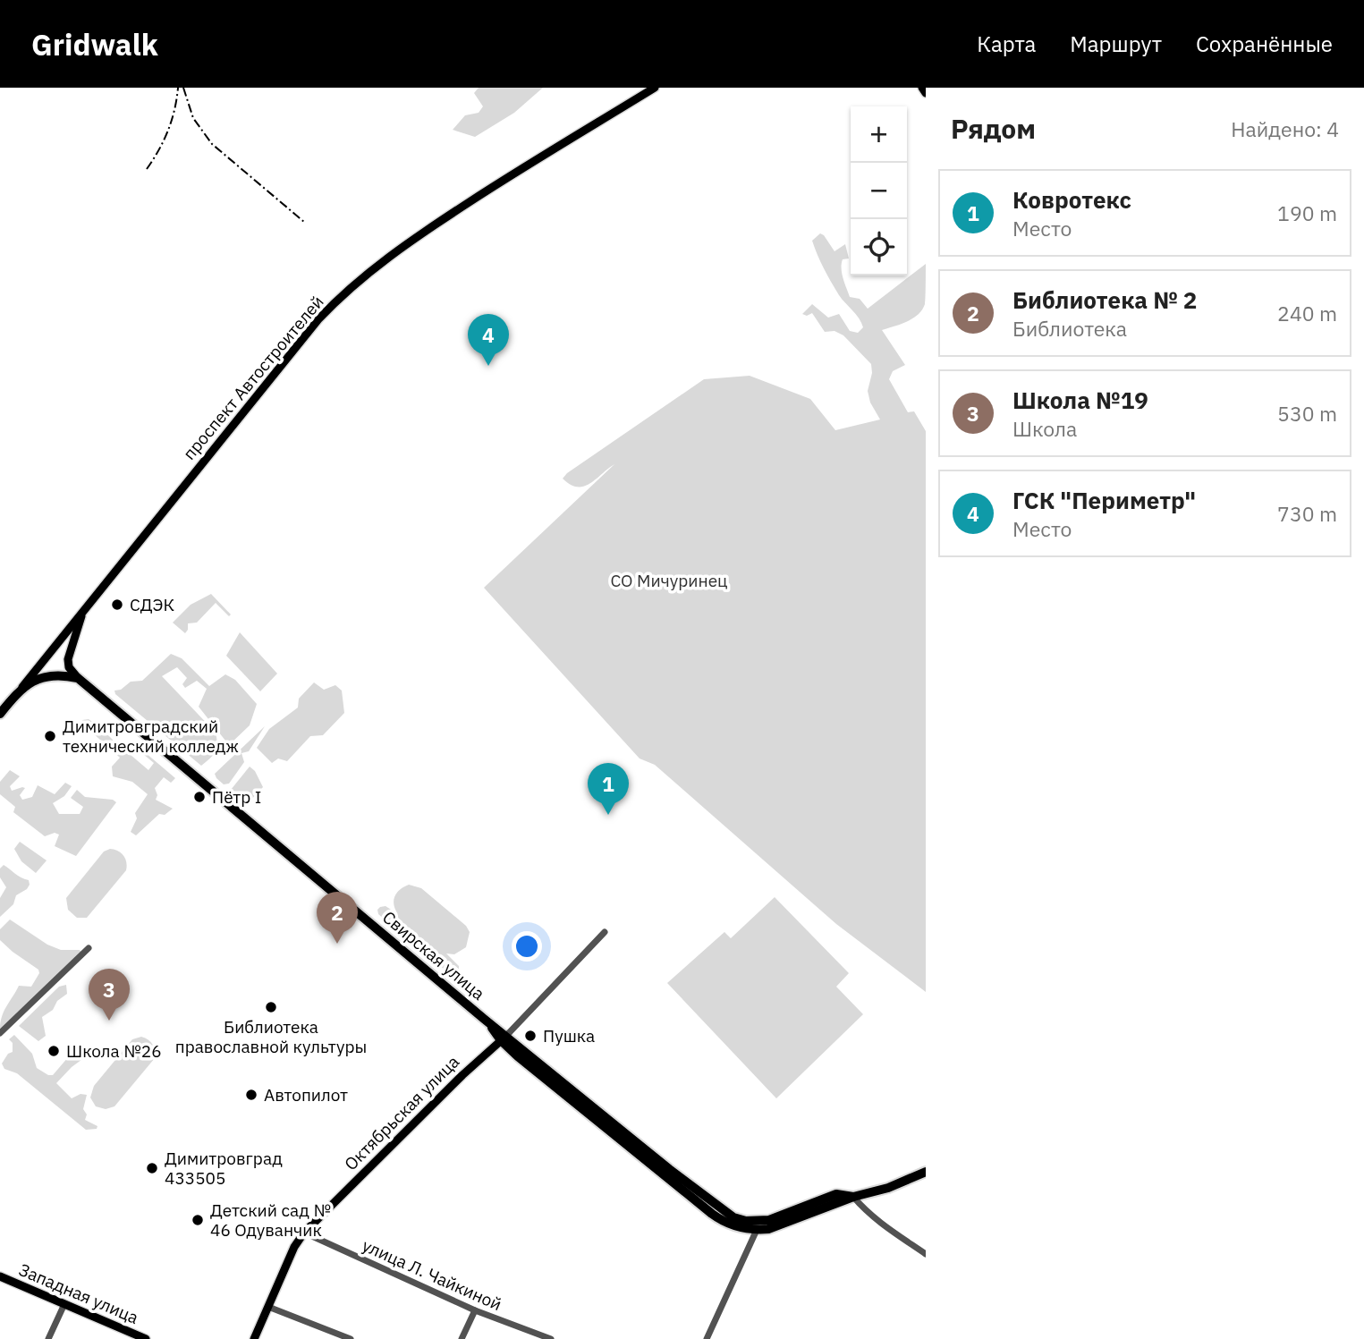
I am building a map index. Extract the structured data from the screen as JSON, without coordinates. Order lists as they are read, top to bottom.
{
  "streets": {
    "highway": ["проспект Автостроителей", "Свирская улица"],
    "main road": ["Октябрьская улица", "Западная улица"],
    "street": ["улица Л. Чайкиной"]
  },
  "crossings": [
    ["Свирская улица", "Октябрьская улица"],
    ["Октябрьская улица", "улица Л. Чайкиной"]
  ],
  "parks": ["СО Мичуринец"],
  "places": [
    "СДЭК",
    "Димитровградский технический колледж",
    "Пётр I",
    "Библиотека православной культуры",
    "Пушка",
    "Школа №26",
    "Автопилот",
    "Димитровград 433505",
    "Детский сад № 46 Одуванчик"
  ],
  "page": {
    "header": "Gridwalk",
    "nav": ["Карта", "Маршрут", "Сохранённые"],
    "heading": ["Рядом", "Найдено: 4"],
    "map_buttons": ["+", "−"],
    "list": [
      {
        "mark": "1",
        "name": "Ковротекс",
        "note": "Место",
        "value": "190 m"
      },
      {
        "mark": "2",
        "name": "Библиотека № 2",
        "note": "Библиотека",
        "value": "240 m"
      },
      {
        "mark": "3",
        "name": "Школа №19",
        "note": "Школа",
        "value": "530 m"
      },
      {
        "mark": "4",
        "name": "ГСК \"Периметр\"",
        "note": "Место",
        "value": "730 m"
      }
    ],
    "pins": [
      "4",
      "1",
      "2",
      "3"
    ]
  }
}
